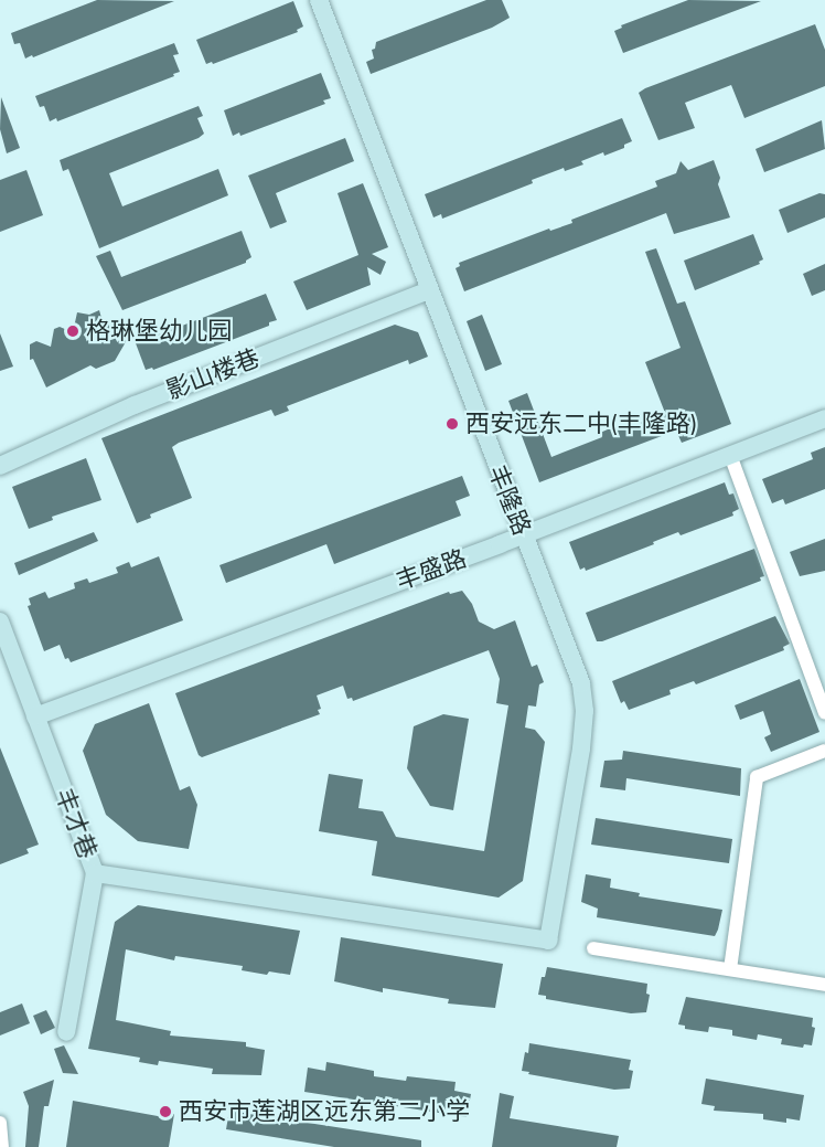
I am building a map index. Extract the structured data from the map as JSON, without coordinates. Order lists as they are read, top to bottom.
{
  "streets": {
    "street": [
      "影山楼巷",
      "丰隆路",
      "丰盛路",
      "丰才巷"
    ]
  },
  "crossings": [
    ["影山楼巷", "丰隆路"],
    ["丰隆路", "丰盛路"],
    ["丰隆路", "丰才巷"],
    ["丰盛路", "丰才巷"]
  ],
  "places": ["格琳堡幼儿园", "西安远东二中(丰隆路)", "西安市莲湖区远东第二小学"]
}
